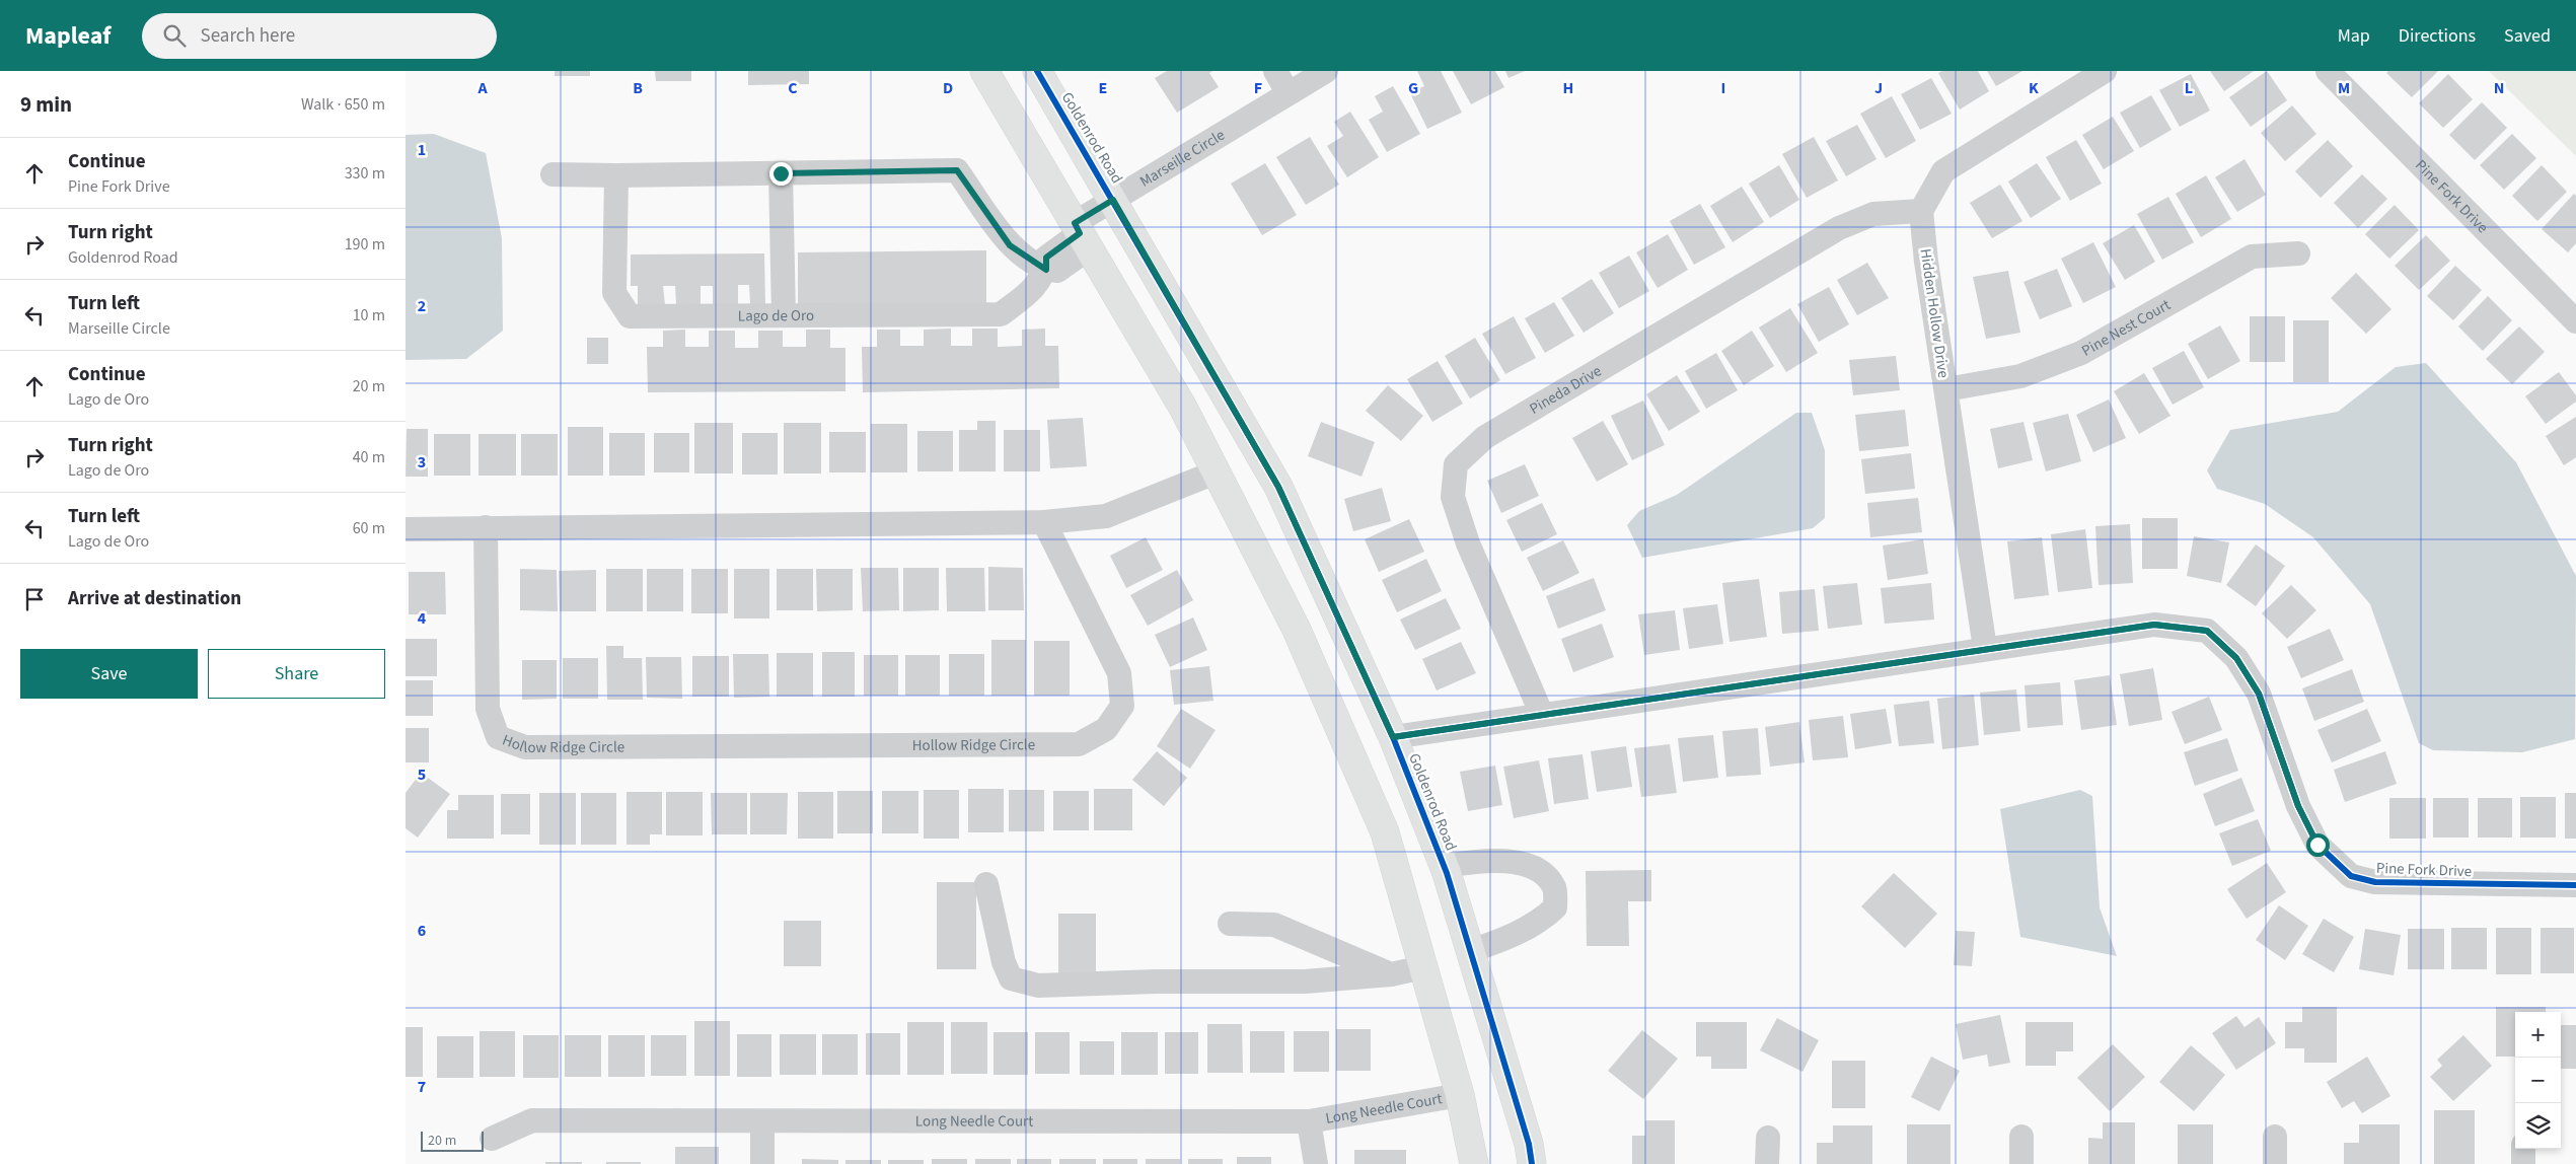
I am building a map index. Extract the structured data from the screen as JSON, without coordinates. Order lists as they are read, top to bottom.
{
  "streets": {
    "main road": ["Goldenrod Road"],
    "street": [
      "Marseille Circle",
      "Pine Fork Drive",
      "Hidden Hollow Drive",
      "Lago de Oro",
      "Pine Nest Court",
      "Pineda Drive",
      "Hollow Ridge Circle",
      "Long Needle Court"
    ]
  },
  "crossings": [
    ["Goldenrod Road", "Marseille Circle"],
    ["Goldenrod Road", "Pine Fork Drive"],
    ["Marseille Circle", "Lago de Oro"],
    ["Pine Fork Drive", "Hidden Hollow Drive"],
    ["Pine Fork Drive", "Pineda Drive"],
    ["Hidden Hollow Drive", "Pine Nest Court"],
    ["Hidden Hollow Drive", "Pineda Drive"]
  ],
  "scale_bar": "20 m",
  "page": {
    "header": "Mapleaf",
    "search": "Search here",
    "nav": ["Map", "Directions", "Saved"],
    "heading": ["9 min", "Walk · 650 m"],
    "list": [
      ["Continue", "Pine Fork Drive", "330 m"],
      ["Turn right", "Goldenrod Road", "190 m"],
      ["Turn left", "Marseille Circle", "10 m"],
      ["Continue", "Lago de Oro", "20 m"],
      ["Turn right", "Lago de Oro", "40 m"],
      ["Turn left", "Lago de Oro", "60 m"],
      "Arrive at destination"
    ],
    "buttons": ["Save", "Share"],
    "map_buttons": ["+", "−"],
    "scale": "20 m"
  },
  "grid": {
    "columns": [
      "A",
      "B",
      "C",
      "D",
      "E",
      "F",
      "G",
      "H",
      "I",
      "J",
      "K",
      "L",
      "M",
      "N"
    ],
    "rows": [
      "1",
      "2",
      "3",
      "4",
      "5",
      "6",
      "7"
    ]
  }
}
